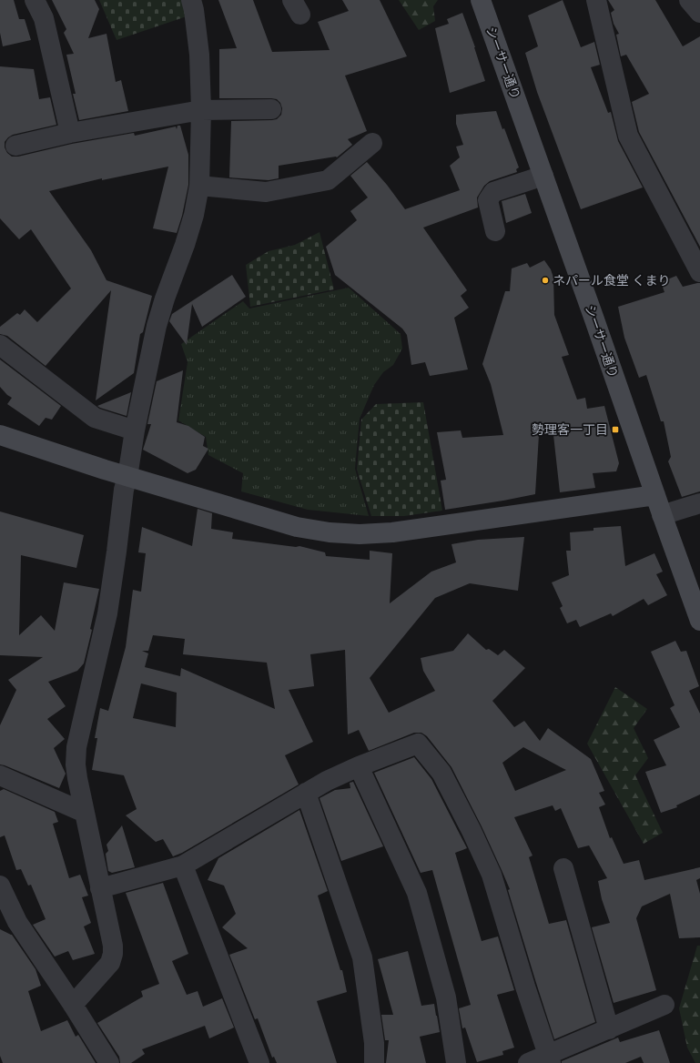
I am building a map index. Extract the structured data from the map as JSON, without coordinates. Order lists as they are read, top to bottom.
{
  "streets": {
    "street": ["シーサー通り"]
  },
  "places": {
    "other": ["ネパール食堂 くまり"],
    "transit": ["勢理客一丁目"]
  }
}
